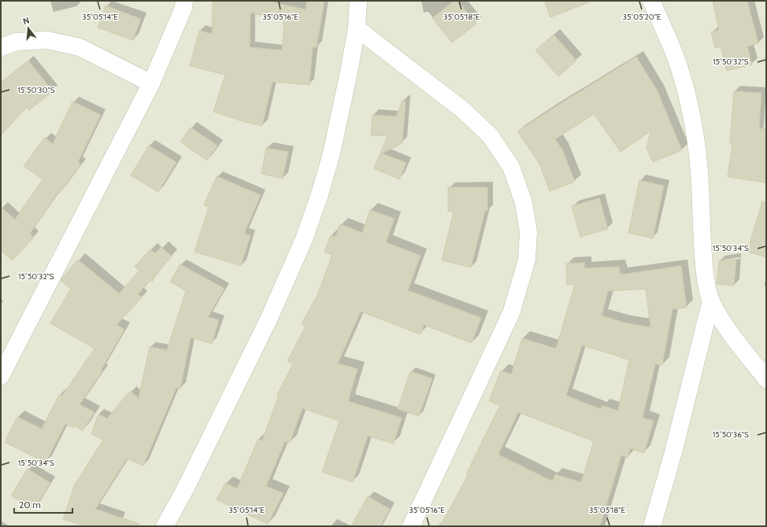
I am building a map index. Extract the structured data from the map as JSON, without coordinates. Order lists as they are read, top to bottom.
{
  "scale_bar": "20 m",
  "north": "top",
  "coordinates": [
    "35°05'14\"E",
    "35°05'16\"E",
    "35°05'18\"E",
    "35°05'20\"E",
    "15°50'32\"S",
    "15°50'30\"S",
    "15°50'34\"S",
    "15°50'36\"S"
  ]
}
